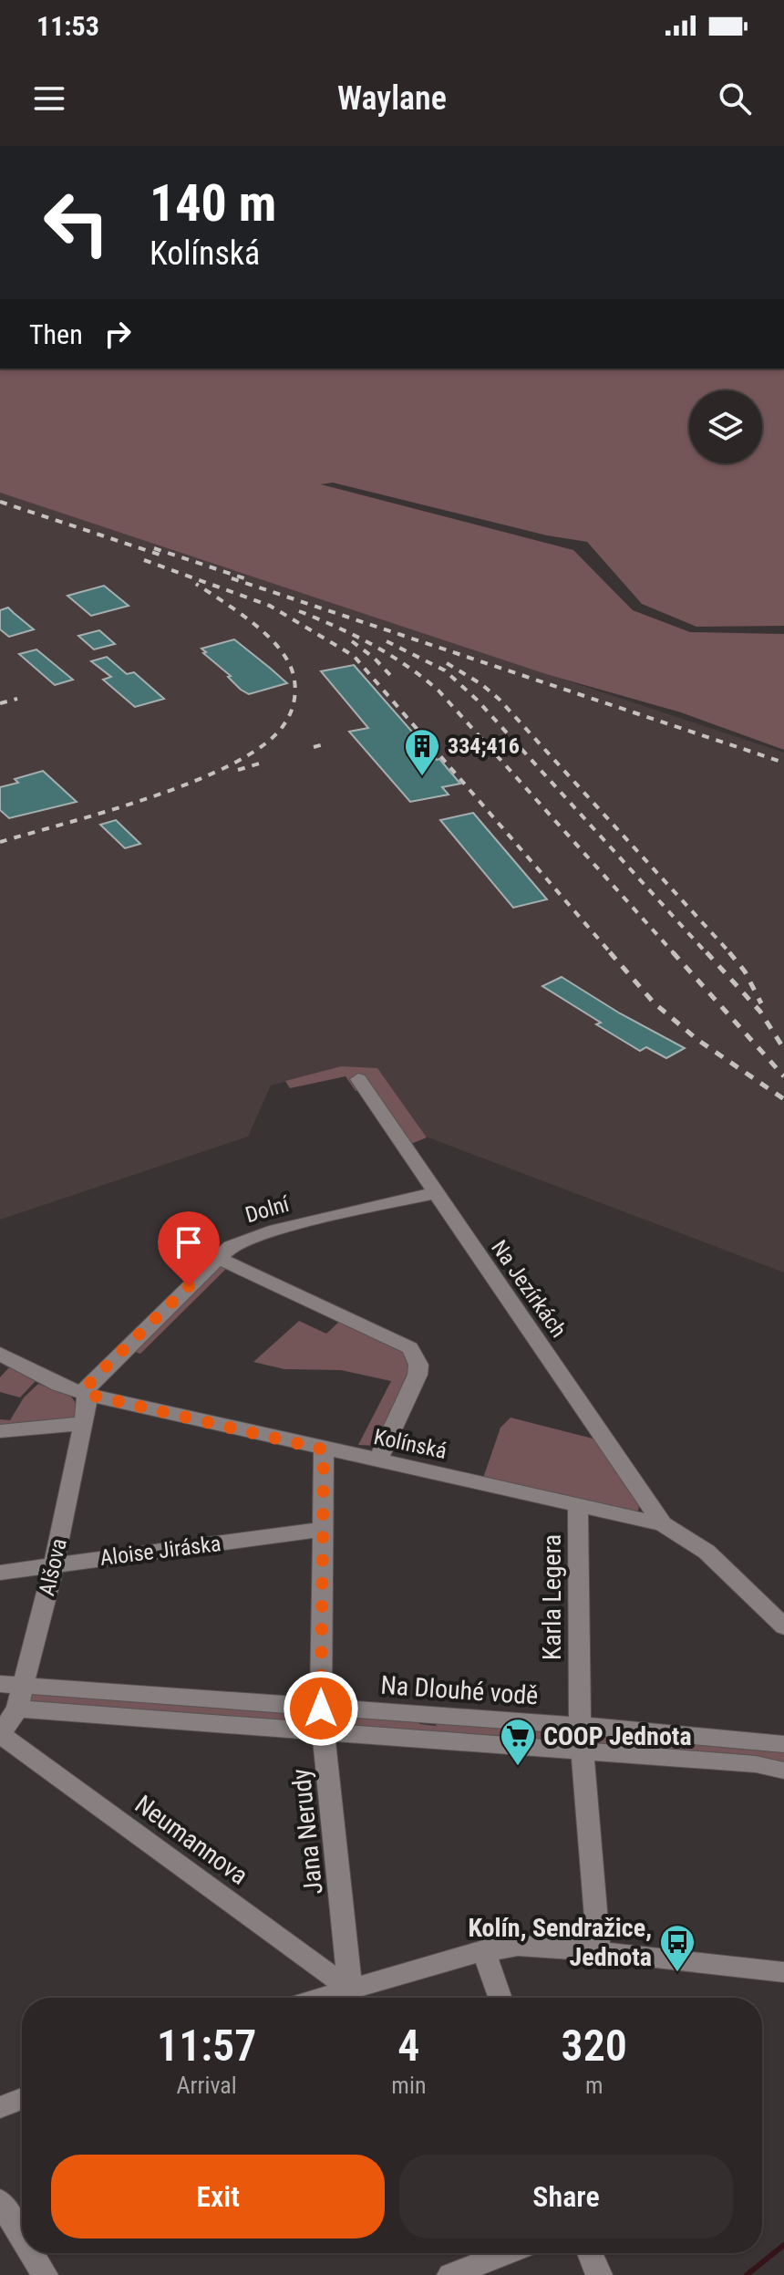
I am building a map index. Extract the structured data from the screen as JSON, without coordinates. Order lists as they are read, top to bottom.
{
  "streets": {
    "street": [
      "Dolní",
      "Na Jezírkách",
      "Kolínská",
      "Aloise Jiráska",
      "Alšova",
      "Karla Legera",
      "Na Dlouhé vodě",
      "Jana Nerudy",
      "Neumannova"
    ]
  },
  "crossings": [
    ["Dolní", "Na Jezírkách"],
    ["Dolní", "Kolínská"],
    ["Dolní", "Alšova"],
    ["Na Jezírkách", "Kolínská"],
    ["Kolínská", "Alšova"],
    ["Kolínská", "Karla Legera"],
    ["Kolínská", "Jana Nerudy"],
    ["Aloise Jiráska", "Alšova"],
    ["Aloise Jiráska", "Jana Nerudy"],
    ["Alšova", "Na Dlouhé vodě"],
    ["Alšova", "Neumannova"],
    ["Karla Legera", "Na Dlouhé vodě"],
    ["Na Dlouhé vodě", "Jana Nerudy"],
    ["Jana Nerudy", "Neumannova"]
  ],
  "places": {
    "building": ["334;416"],
    "supermarket": ["COOP Jednota"],
    "bus stop": ["Kolín, Sendražice, Jednota"]
  },
  "page": {
    "status": "11:53",
    "header": "Waylane",
    "turn": ["140 m", "Kolínská"],
    "then": "Then",
    "eta": [
      "11:57",
      "Arrival",
      "4",
      "min",
      "320",
      "m"
    ],
    "buttons": ["Exit", "Share"]
  }
}
